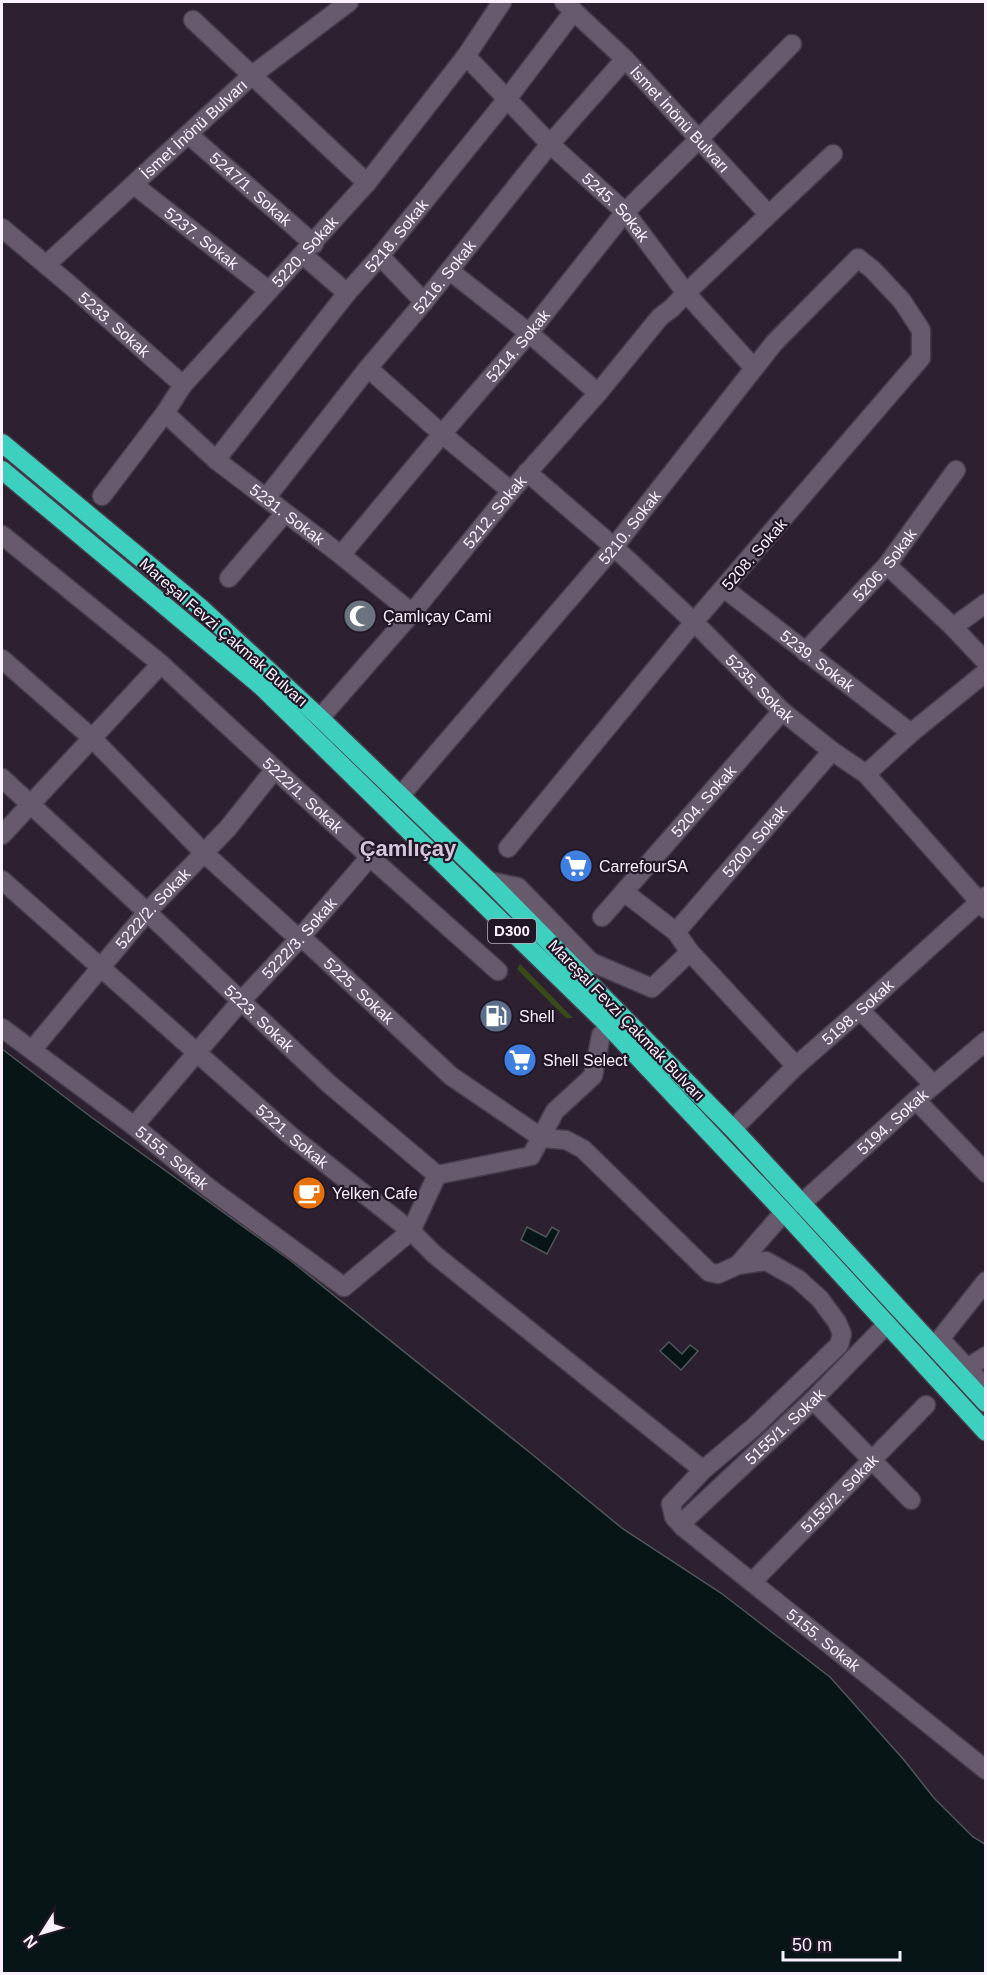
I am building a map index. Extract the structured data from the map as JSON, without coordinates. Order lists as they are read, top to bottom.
{
  "streets": {
    "highway": ["Mareşal Fevzi Çakmak Bulvarı", "D300"],
    "street": [
      "İsmet İnönü Bulvarı",
      "5247/1. Sokak",
      "5245. Sokak",
      "5218. Sokak",
      "5237. Sokak",
      "5220. Sokak",
      "5216. Sokak",
      "5233. Sokak",
      "5214. Sokak",
      "5212. Sokak",
      "5231. Sokak",
      "5210. Sokak",
      "5208. Sokak",
      "5206. Sokak",
      "5239. Sokak",
      "5235. Sokak",
      "5222/1. Sokak",
      "5204. Sokak",
      "5200. Sokak",
      "5222/2. Sokak",
      "5222/3. Sokak",
      "5225. Sokak",
      "5198. Sokak",
      "5223. Sokak",
      "5194. Sokak",
      "5221. Sokak",
      "5155. Sokak",
      "5155/1. Sokak",
      "5155/2. Sokak"
    ]
  },
  "crossings": [
    ["İsmet İnönü Bulvarı", "5247/1. Sokak"],
    ["İsmet İnönü Bulvarı", "5218. Sokak"],
    ["İsmet İnönü Bulvarı", "5237. Sokak"],
    ["İsmet İnönü Bulvarı", "5216. Sokak"],
    ["İsmet İnönü Bulvarı", "5233. Sokak"],
    ["İsmet İnönü Bulvarı", "5214. Sokak"],
    ["İsmet İnönü Bulvarı", "5212. Sokak"],
    ["5247/1. Sokak", "5218. Sokak"],
    ["5247/1. Sokak", "5220. Sokak"],
    ["5245. Sokak", "5218. Sokak"],
    ["5245. Sokak", "5220. Sokak"],
    ["5245. Sokak", "5216. Sokak"],
    ["5245. Sokak", "5214. Sokak"],
    ["5245. Sokak", "5212. Sokak"],
    ["5245. Sokak", "5210. Sokak"],
    ["5218. Sokak", "5231. Sokak"],
    ["5237. Sokak", "5220. Sokak"],
    ["5220. Sokak", "5233. Sokak"],
    ["5220. Sokak", "5231. Sokak"],
    ["5216. Sokak", "5231. Sokak"],
    ["5214. Sokak", "5231. Sokak"],
    ["5212. Sokak", "5231. Sokak"],
    ["5212. Sokak", "Mareşal Fevzi Çakmak Bulvarı"],
    ["5212. Sokak", "5235. Sokak"],
    ["5210. Sokak", "5208. Sokak"],
    ["5210. Sokak", "Mareşal Fevzi Çakmak Bulvarı"],
    ["5210. Sokak", "5235. Sokak"],
    ["5208. Sokak", "5239. Sokak"],
    ["5208. Sokak", "5235. Sokak"],
    ["5206. Sokak", "5239. Sokak"],
    ["Mareşal Fevzi Çakmak Bulvarı", "5198. Sokak"],
    ["Mareşal Fevzi Çakmak Bulvarı", "5194. Sokak"],
    ["Mareşal Fevzi Çakmak Bulvarı", "5155/1. Sokak"],
    ["5235. Sokak", "5204. Sokak"],
    ["5235. Sokak", "5200. Sokak"],
    ["5235. Sokak", "5198. Sokak"],
    ["5222/1. Sokak", "5222/2. Sokak"],
    ["5222/1. Sokak", "5222/3. Sokak"],
    ["5222/2. Sokak", "5225. Sokak"],
    ["5222/2. Sokak", "5223. Sokak"],
    ["5222/2. Sokak", "5221. Sokak"],
    ["5222/2. Sokak", "5155. Sokak"],
    ["5222/3. Sokak", "5225. Sokak"],
    ["5222/3. Sokak", "5223. Sokak"],
    ["5222/3. Sokak", "5221. Sokak"],
    ["5222/3. Sokak", "5155. Sokak"],
    ["5221. Sokak", "5155. Sokak"],
    ["5155. Sokak", "5155/1. Sokak"],
    ["5155. Sokak", "5155/2. Sokak"]
  ],
  "districts": ["Çamlıçay"],
  "places": {
    "mosque": ["Çamlıçay Cami"],
    "supermarket": ["CarrefourSA", "Shell Select"],
    "fuel station": ["Shell"],
    "cafe": ["Yelken Cafe"]
  },
  "scale_bar": "50 m",
  "north": "bottom left"
}
